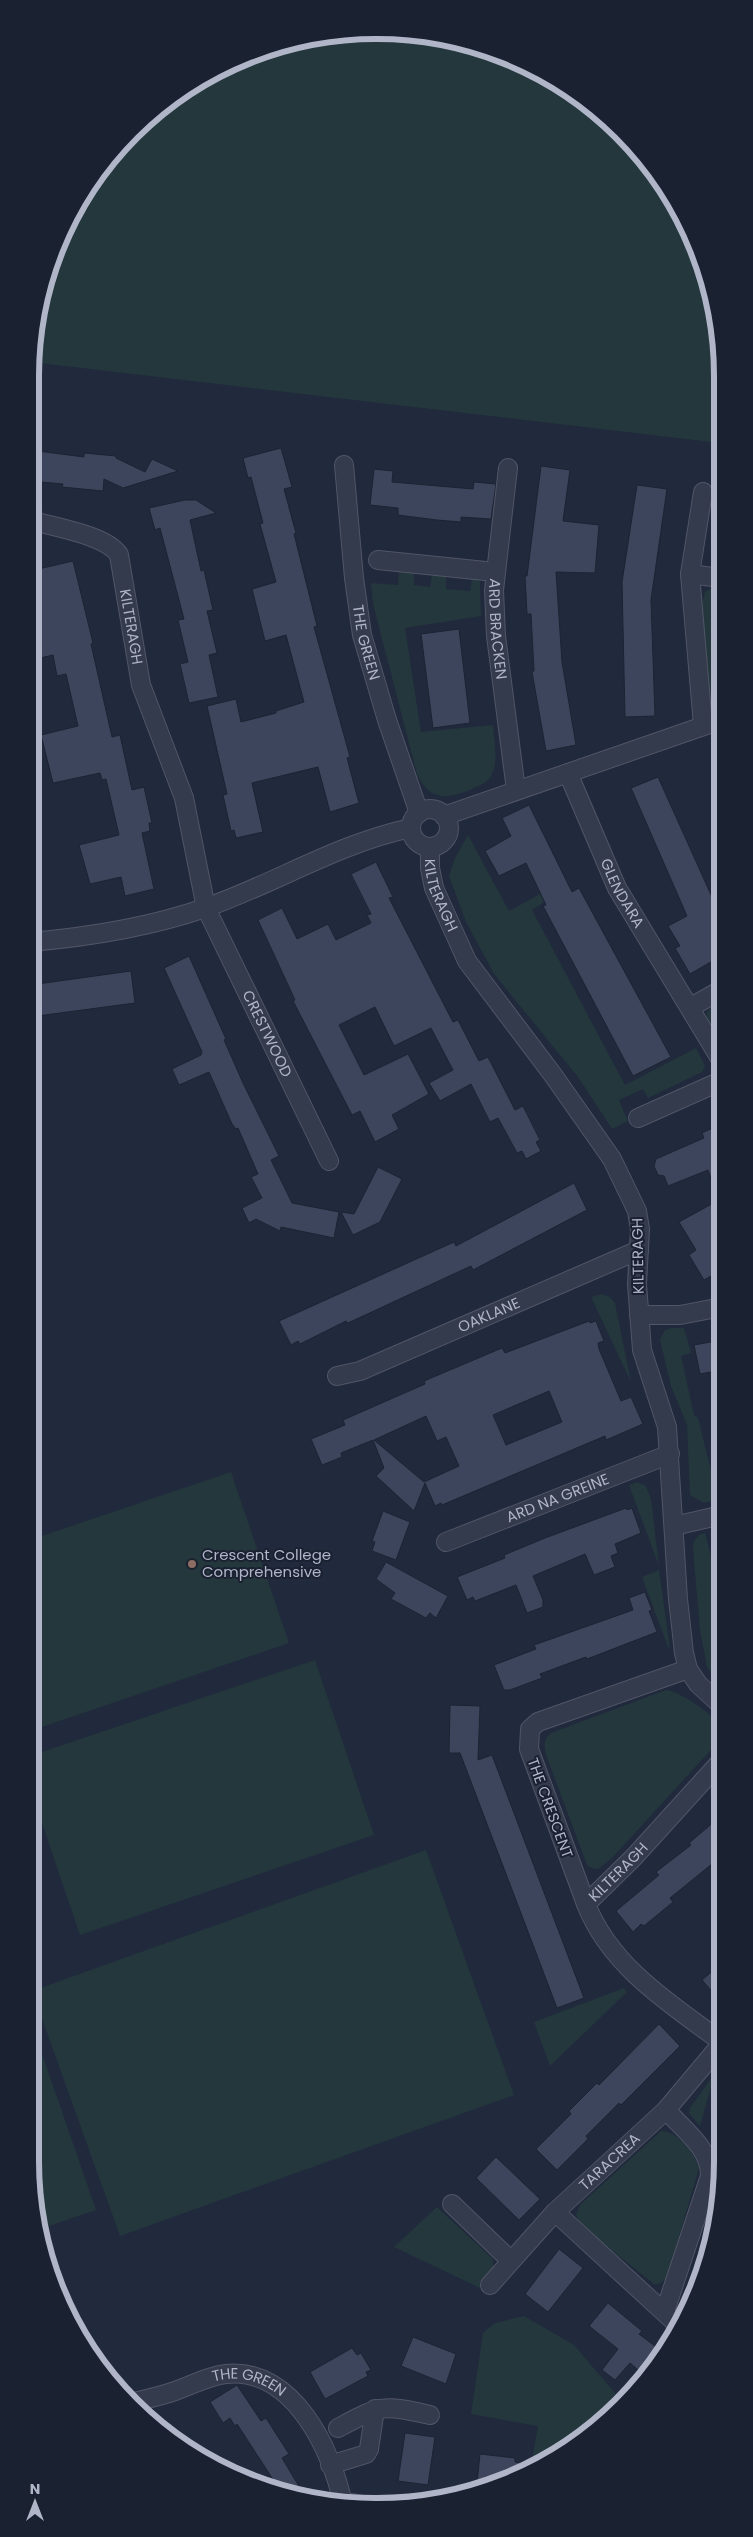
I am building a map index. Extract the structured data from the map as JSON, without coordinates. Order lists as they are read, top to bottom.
{
  "streets": {
    "street": [
      "KILTERAGH",
      "ARD BRACKEN",
      "THE GREEN",
      "GLENDARA",
      "CRESTWOOD",
      "OAKLANE",
      "ARD NA GREINE",
      "THE CRESCENT",
      "TARACREA"
    ]
  },
  "crossings": [
    ["KILTERAGH", "THE GREEN"],
    ["KILTERAGH", "CRESTWOOD"],
    ["KILTERAGH", "OAKLANE"],
    ["KILTERAGH", "ARD NA GREINE"],
    ["KILTERAGH", "THE CRESCENT"]
  ],
  "places": ["Crescent College Comprehensive"],
  "north": "top"
}
